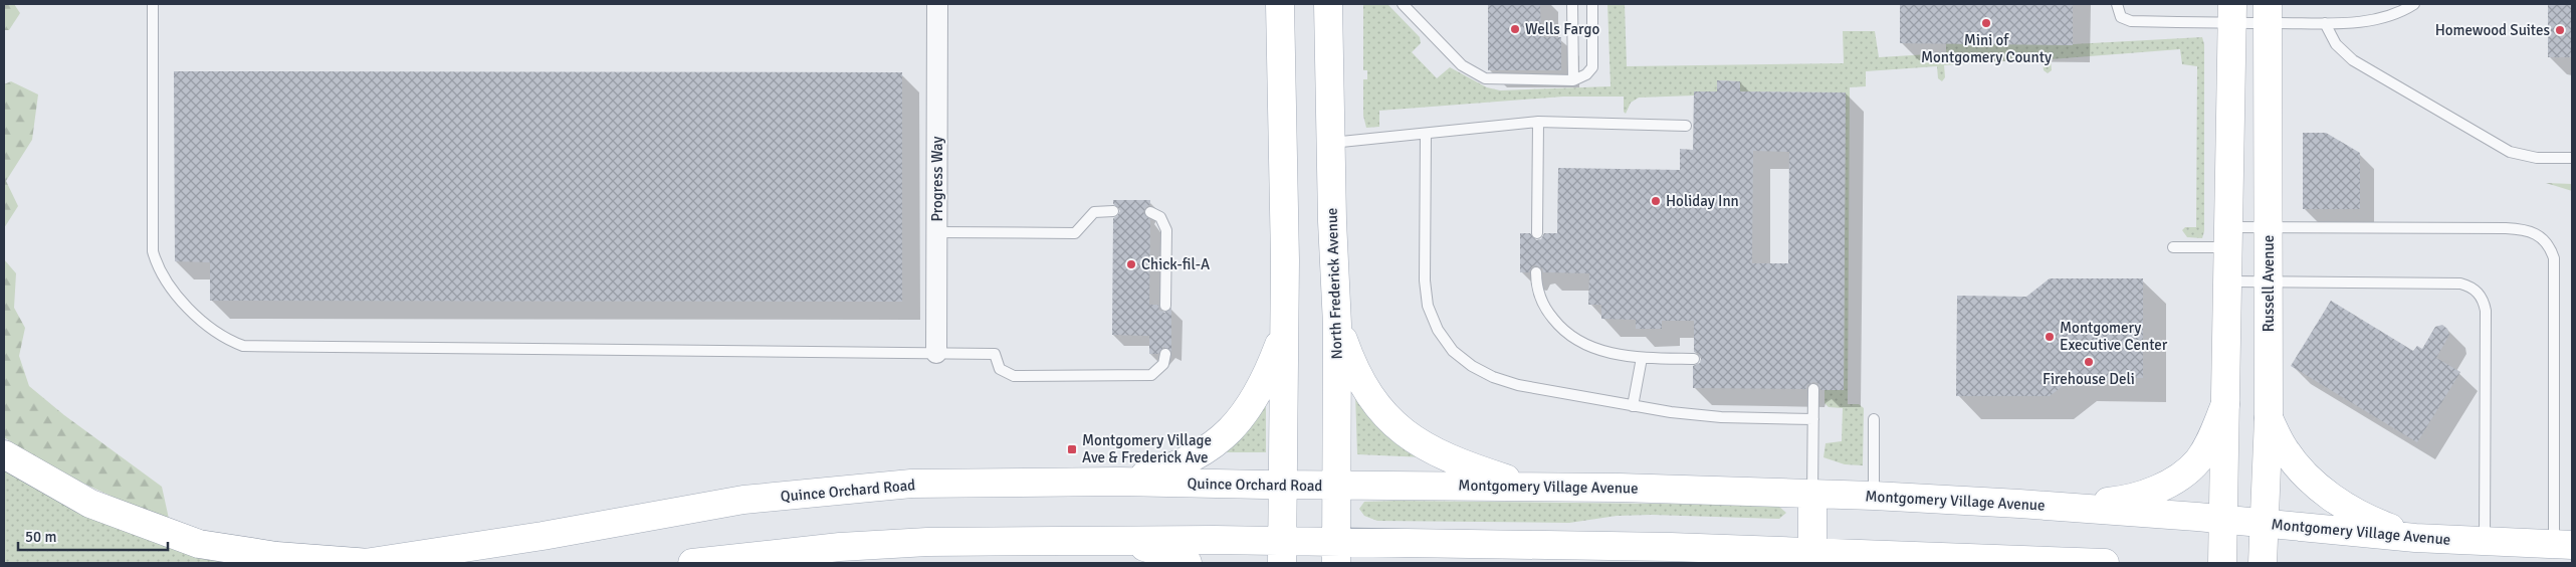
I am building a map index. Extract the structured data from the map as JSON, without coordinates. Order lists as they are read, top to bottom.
{
  "streets": {
    "main road": [
      "North Frederick Avenue",
      "Russell Avenue",
      "Quince Orchard Road",
      "Montgomery Village Avenue"
    ],
    "street": ["Progress Way"]
  },
  "crossings": [
    ["North Frederick Avenue", "Quince Orchard Road"],
    ["North Frederick Avenue", "Montgomery Village Avenue"],
    ["Russell Avenue", "Montgomery Village Avenue"],
    ["Quince Orchard Road", "Montgomery Village Avenue"]
  ],
  "places": {
    "other": [
      "Mini of Montgomery County",
      "Wells Fargo",
      "Homewood Suites",
      "Holiday Inn",
      "Chick-fil-A",
      "Montgomery Executive Center",
      "Firehouse Deli"
    ],
    "transit": ["Montgomery Village Ave & Frederick Ave"]
  },
  "scale_bar": "50 m"
}
